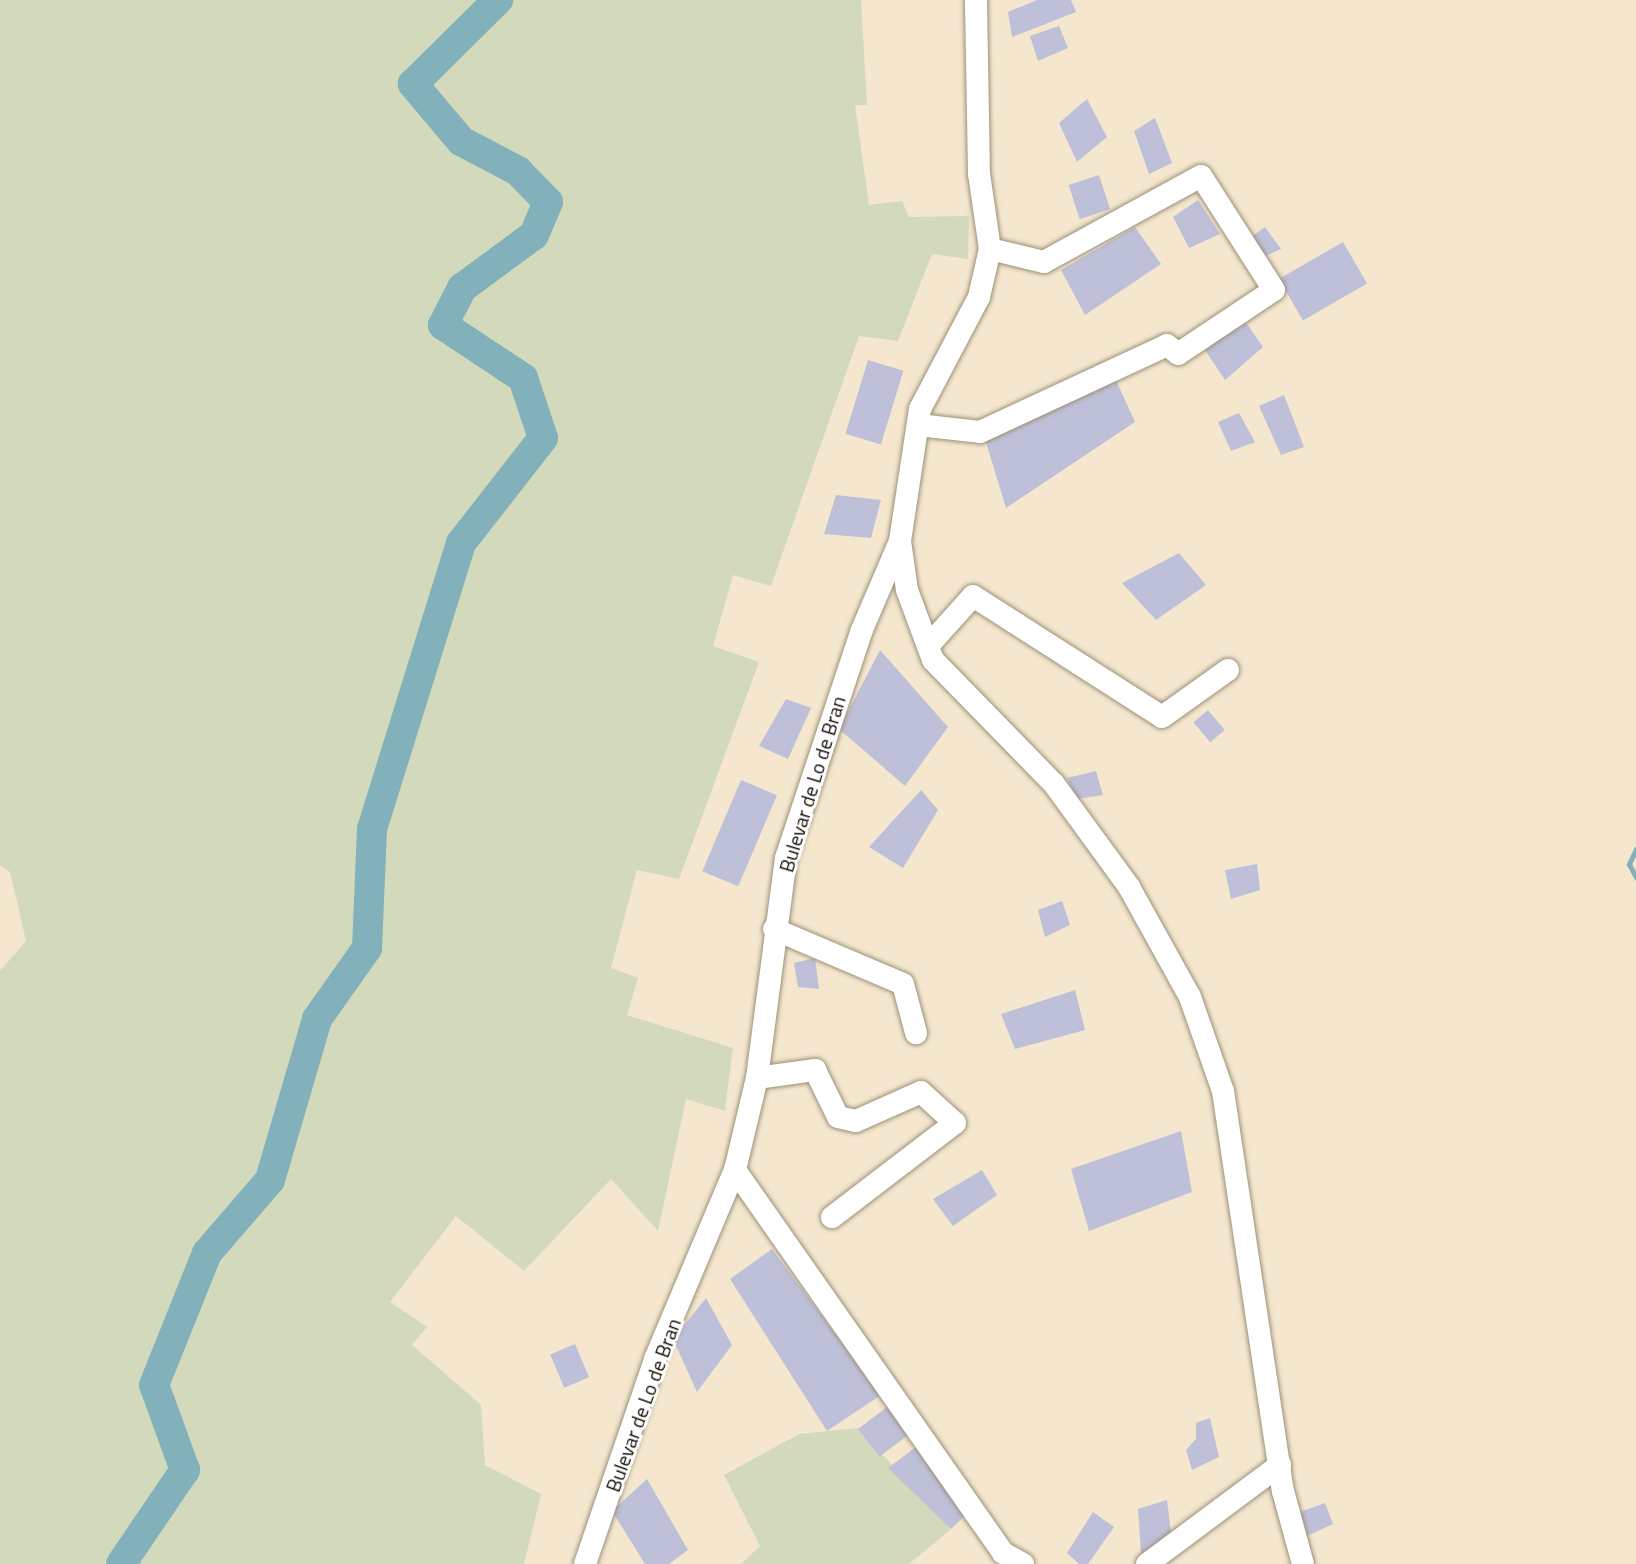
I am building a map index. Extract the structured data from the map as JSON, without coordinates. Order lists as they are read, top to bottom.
{
  "streets": {
    "street": ["Bulevar de Lo de Bran"]
  }
}
